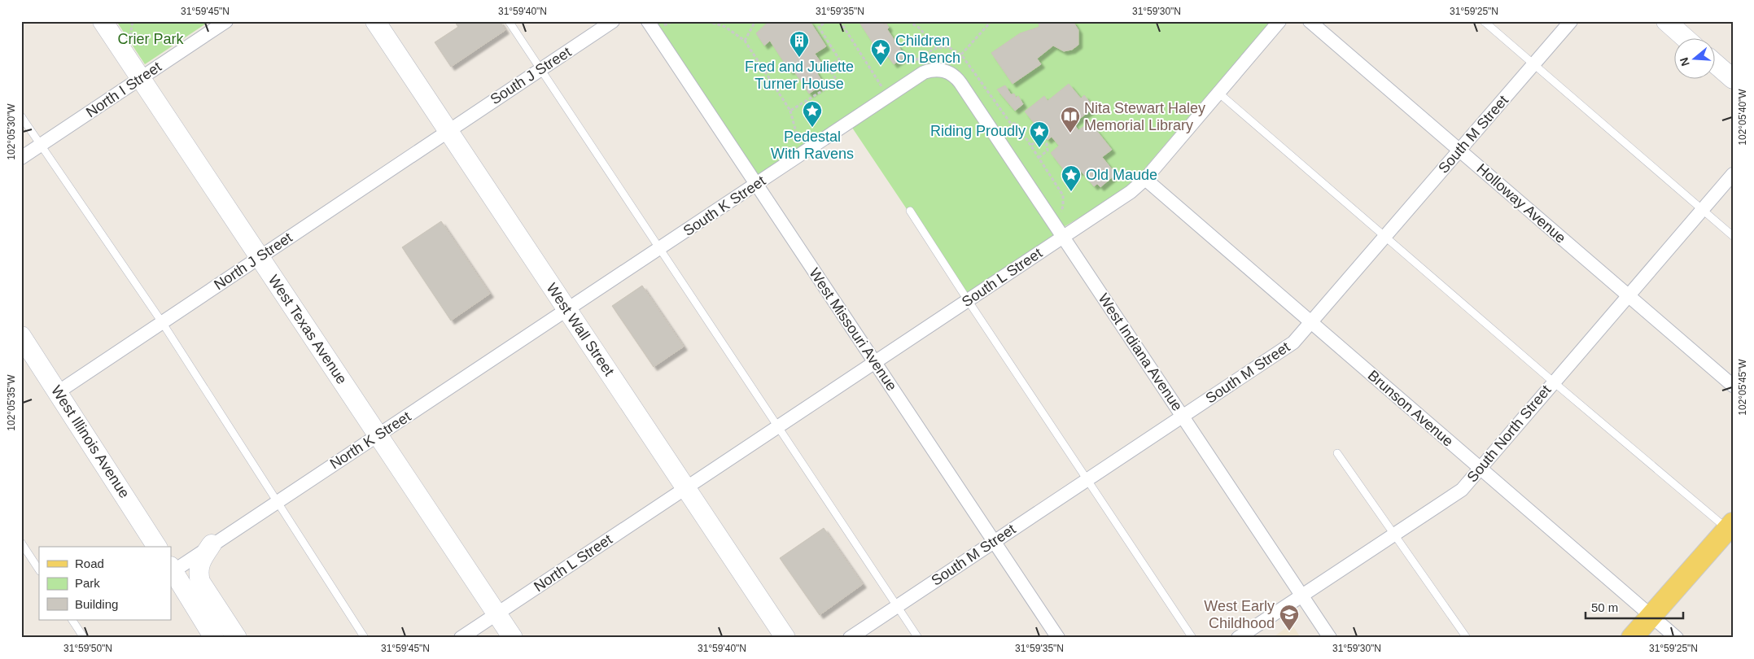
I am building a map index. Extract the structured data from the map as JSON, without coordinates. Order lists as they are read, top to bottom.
{
  "streets": {
    "main road": ["West Texas Avenue", "West Wall Street", "West Illinois Avenue"],
    "street": [
      "South J Street",
      "North I Street",
      "South M Street",
      "Holloway Avenue",
      "South K Street",
      "North J Street",
      "South L Street",
      "West Missouri Avenue",
      "West Indiana Avenue",
      "Brunson Avenue",
      "South North Street",
      "North K Street",
      "North L Street"
    ]
  },
  "crossings": [
    ["South J Street", "North J Street"],
    ["South J Street", "West Wall Street"],
    ["North I Street", "West Texas Avenue"],
    ["South M Street", "Holloway Avenue"],
    ["South M Street", "West Missouri Avenue"],
    ["South M Street", "West Indiana Avenue"],
    ["South M Street", "Brunson Avenue"],
    ["Holloway Avenue", "South North Street"],
    ["South K Street", "West Wall Street"],
    ["South K Street", "West Missouri Avenue"],
    ["South K Street", "West Indiana Avenue"],
    ["South K Street", "North K Street"],
    ["North J Street", "West Texas Avenue"],
    ["North J Street", "West Wall Street"],
    ["North J Street", "West Illinois Avenue"],
    ["South L Street", "West Wall Street"],
    ["South L Street", "West Missouri Avenue"],
    ["South L Street", "West Indiana Avenue"],
    ["South L Street", "Brunson Avenue"],
    ["South L Street", "North L Street"],
    ["West Texas Avenue", "North K Street"],
    ["West Texas Avenue", "North L Street"],
    ["West Wall Street", "North K Street"],
    ["West Wall Street", "North L Street"],
    ["West Indiana Avenue", "South North Street"],
    ["Brunson Avenue", "South North Street"]
  ],
  "parks": ["Crier Park"],
  "places": {
    "building": ["Fred and Juliette Turner House"],
    "place": [
      "Children On Bench",
      "Pedestal With Ravens",
      "Riding Proudly",
      "Old Maude"
    ],
    "library": ["Nita Stewart Haley Memorial Library"],
    "school or university": ["West Early Childhood"]
  },
  "legend": ["Road", "Park", "Building"],
  "scale_bar": "50 m",
  "north": "left",
  "coordinates": [
    "31°59'45\"N",
    "31°59'40\"N",
    "31°59'35\"N",
    "31°59'30\"N",
    "31°59'25\"N",
    "102°05'40\"W",
    "102°05'30\"W",
    "102°05'45\"W",
    "102°05'35\"W",
    "31°59'50\"N"
  ]
}
